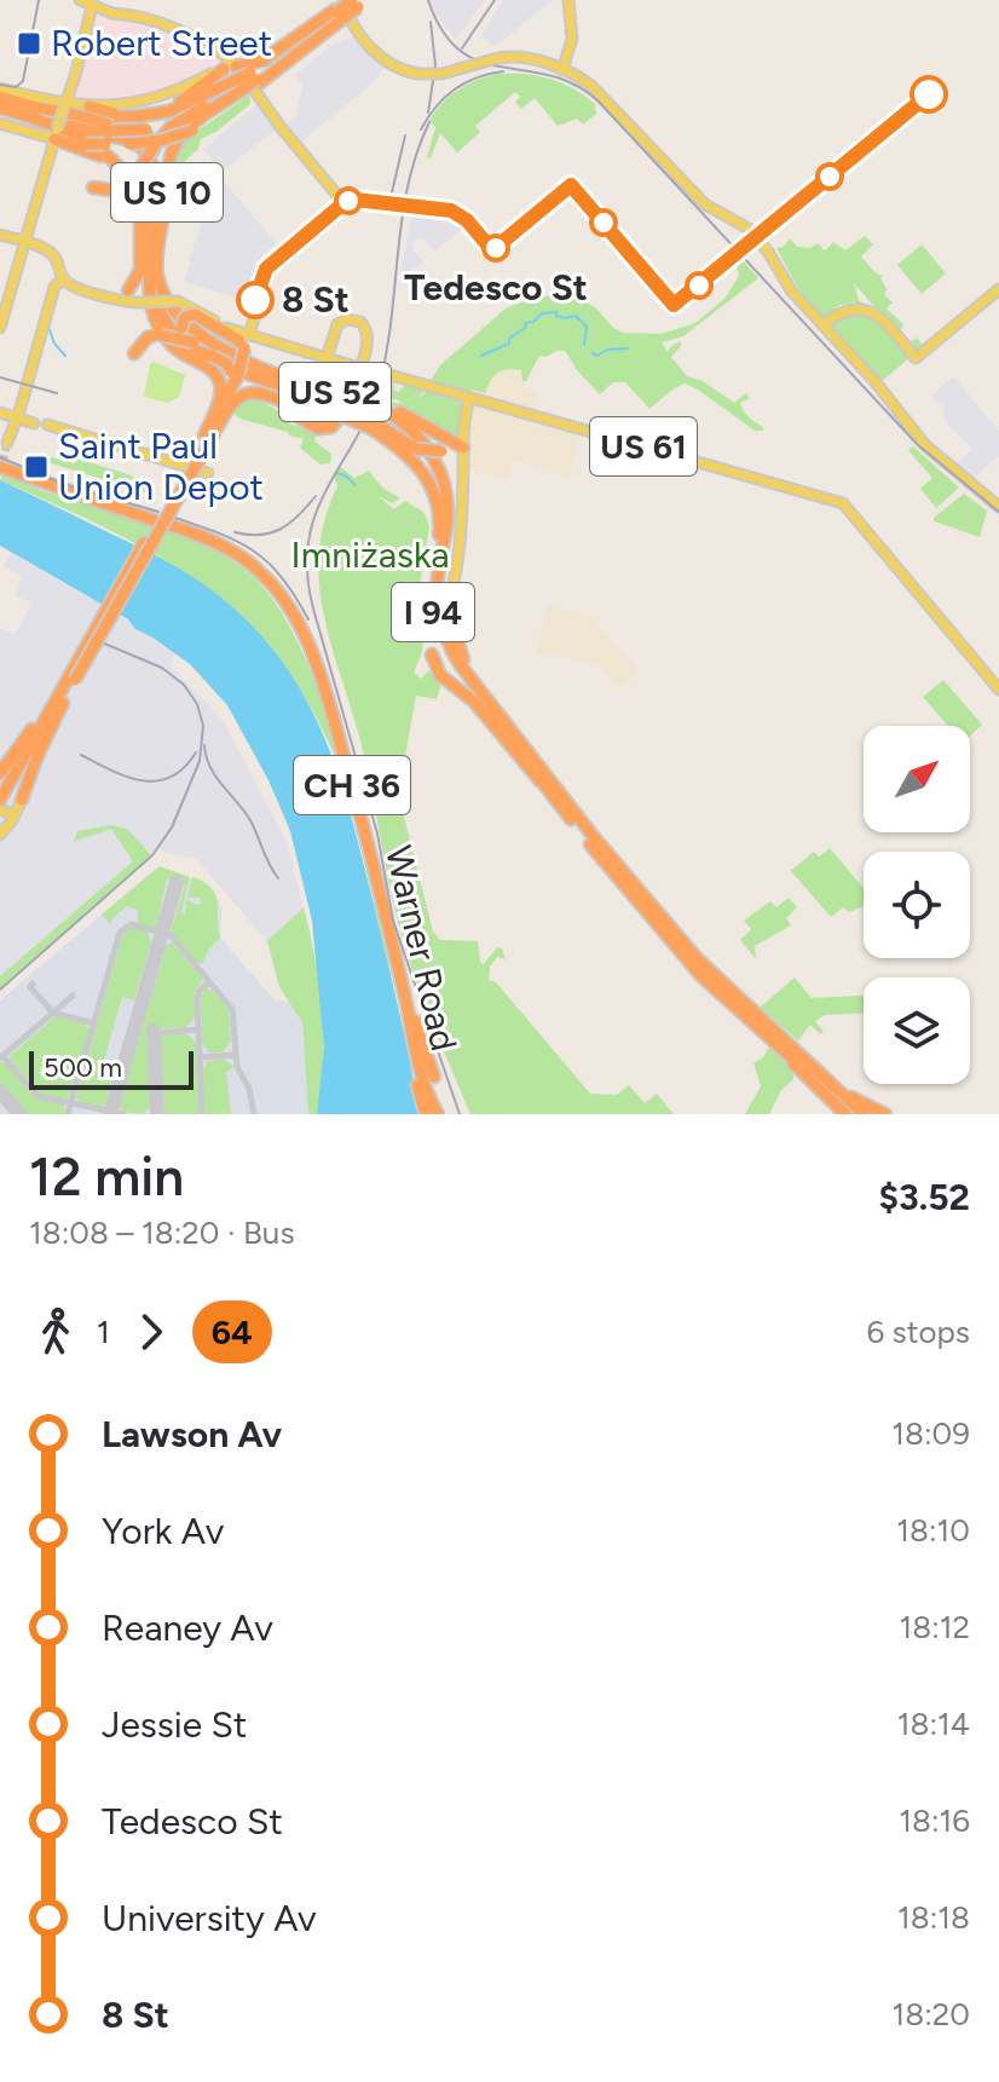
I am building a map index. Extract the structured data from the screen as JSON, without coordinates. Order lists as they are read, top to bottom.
{
  "streets": {
    "highway": [
      "US 10",
      "US 52",
      "I 94",
      "CH 36",
      "Warner Road"
    ],
    "main road": ["US 61"]
  },
  "crossings": [
    ["US 10", "I 94"],
    ["US 52", "I 94"]
  ],
  "parks": ["Imniżaska"],
  "places": {
    "transit": ["Robert Street", "Saint Paul Union Depot"],
    "other": ["Tedesco St", "8 St"]
  },
  "lines": ["bus line 64"],
  "scale_bar": "500 m",
  "north": "top right",
  "page": {
    "scale": "500 m",
    "heading": ["12 min", "18:08 – 18:20 · Bus", "$3.52"],
    "legs": ["1", "64", "6 stops"],
    "list": [
      {
        "name": "Lawson Av",
        "value": "18:09"
      },
      {
        "name": "York Av",
        "value": "18:10"
      },
      {
        "name": "Reaney Av",
        "value": "18:12"
      },
      {
        "name": "Jessie St",
        "value": "18:14"
      },
      {
        "name": "Tedesco St",
        "value": "18:16"
      },
      {
        "name": "University Av",
        "value": "18:18"
      },
      {
        "name": "8 St",
        "value": "18:20"
      }
    ]
  }
}
